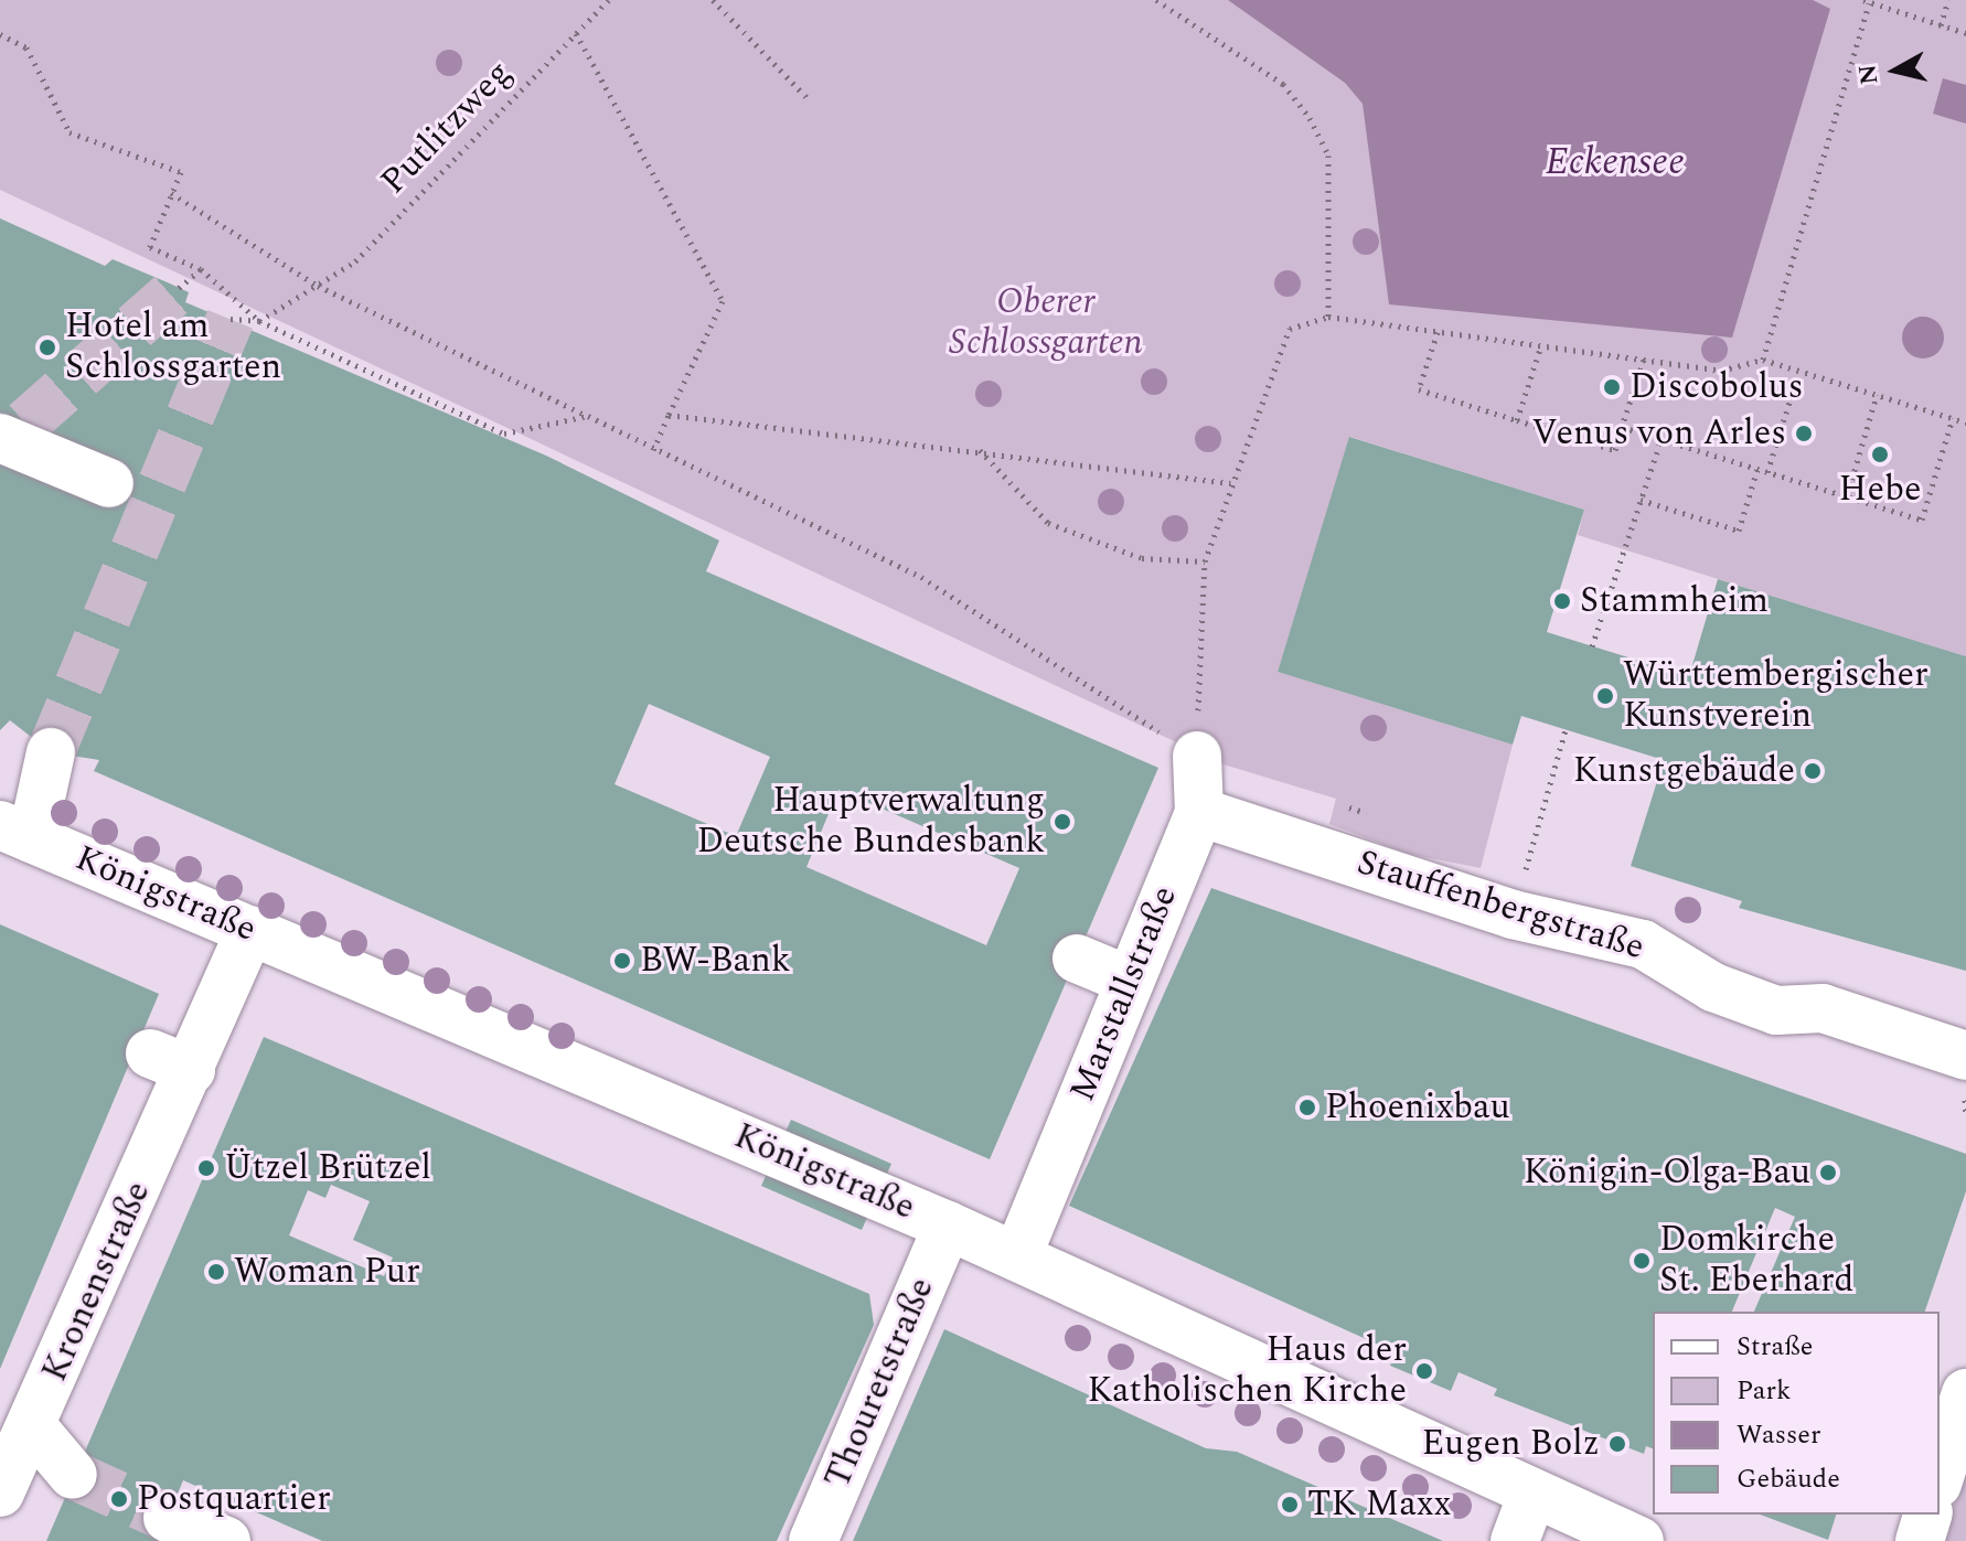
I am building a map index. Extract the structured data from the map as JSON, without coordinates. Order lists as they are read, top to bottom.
{
  "streets": {
    "street": [
      "Königstraße",
      "Stauffenbergstraße",
      "Marstallstraße",
      "Kronenstraße",
      "Thouretstraße"
    ],
    "path": ["Putlitzweg"]
  },
  "crossings": [
    ["Königstraße", "Marstallstraße"],
    ["Königstraße", "Kronenstraße"],
    ["Königstraße", "Thouretstraße"],
    ["Stauffenbergstraße", "Marstallstraße"]
  ],
  "water": ["Eckensee"],
  "parks": ["Oberer Schlossgarten"],
  "places": [
    "Hotel am Schlossgarten",
    "Discobolus",
    "Venus von Arles",
    "Hebe",
    "Stammheim",
    "Württembergischer Kunstverein",
    "Kunstgebäude",
    "Hauptverwaltung Deutsche Bundesbank",
    "BW-Bank",
    "Phoenixbau",
    "Ützel Brützel",
    "Königin-Olga-Bau",
    "Domkirche St. Eberhard",
    "Woman Pur",
    "Haus der Katholischen Kirche",
    "Eugen Bolz",
    "Postquartier",
    "TK Maxx"
  ],
  "legend": [
    "Straße",
    "Park",
    "Wasser",
    "Gebäude"
  ],
  "north": "left"
}
